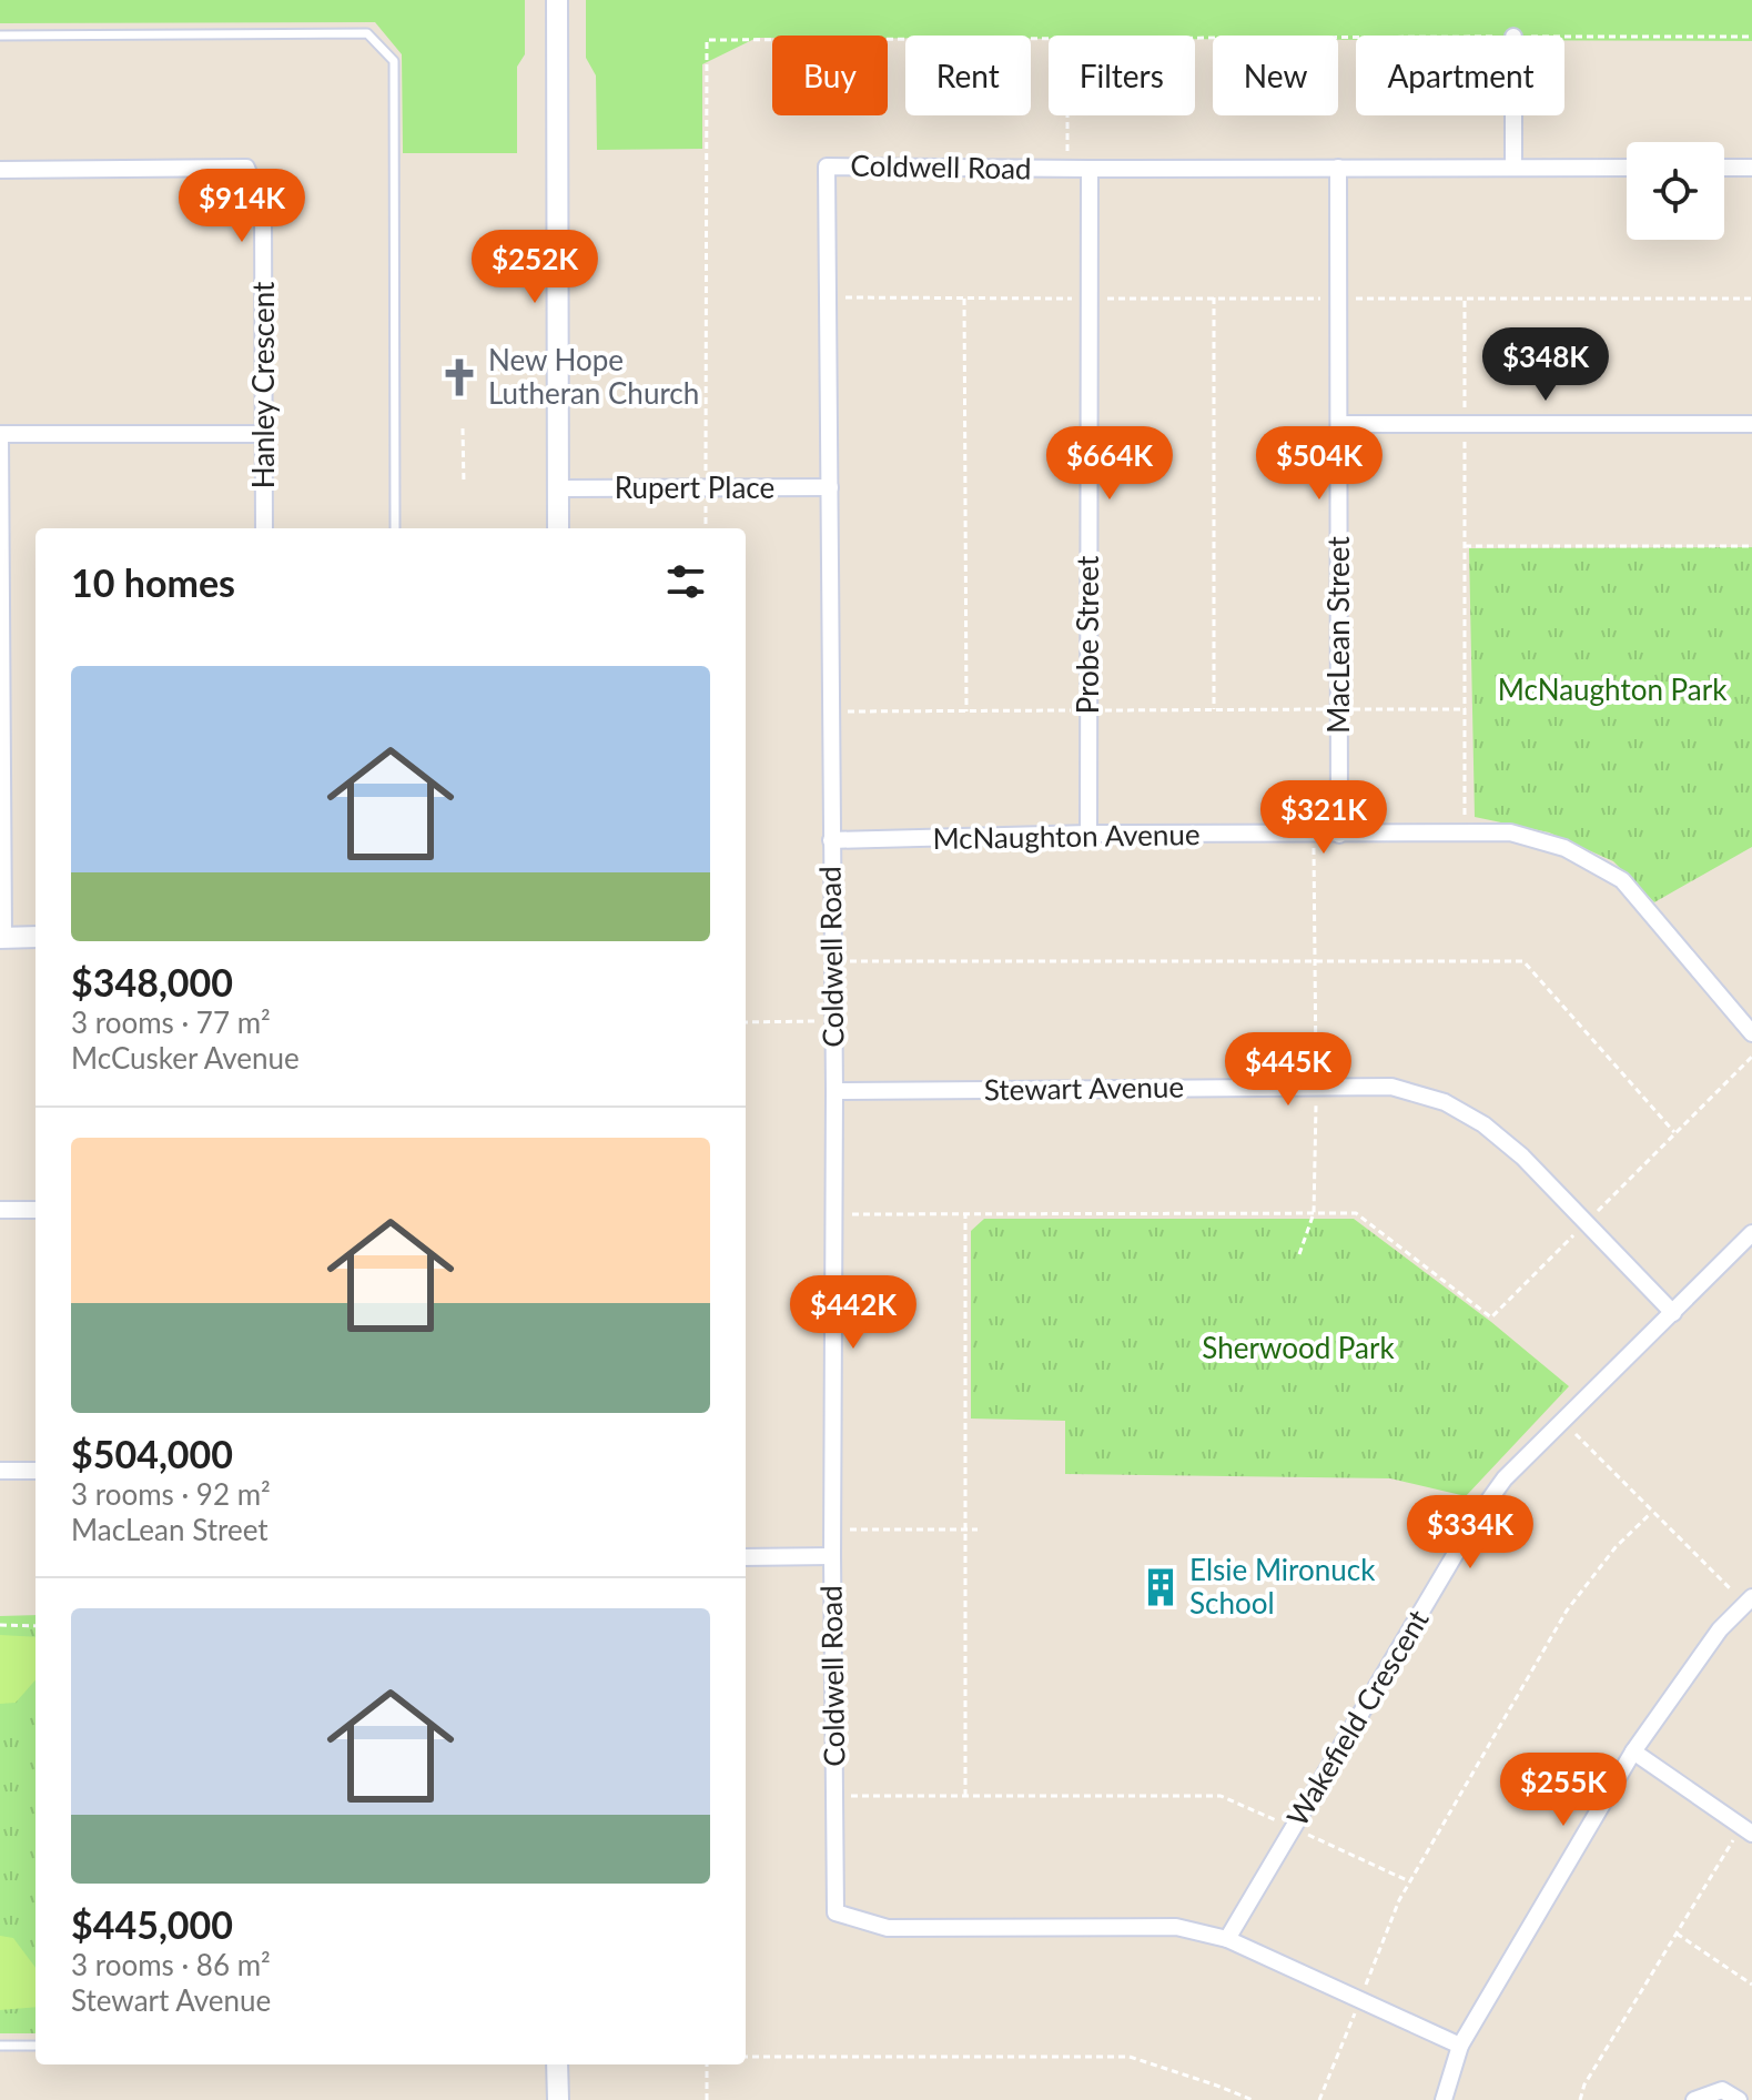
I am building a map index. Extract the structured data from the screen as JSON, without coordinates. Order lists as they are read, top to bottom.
{
  "streets": {
    "street": [
      "Coldwell Road",
      "Hanley Crescent",
      "Rupert Place",
      "Probe Street",
      "MacLean Street",
      "McNaughton Avenue",
      "Stewart Avenue",
      "Wakefield Crescent"
    ]
  },
  "crossings": [
    ["Coldwell Road", "Rupert Place"],
    ["Coldwell Road", "Probe Street"],
    ["Coldwell Road", "MacLean Street"],
    ["Coldwell Road", "McNaughton Avenue"],
    ["Coldwell Road", "Stewart Avenue"],
    ["Coldwell Road", "Wakefield Crescent"],
    ["Probe Street", "McNaughton Avenue"],
    ["MacLean Street", "McNaughton Avenue"],
    ["Stewart Avenue", "Wakefield Crescent"]
  ],
  "parks": ["McNaughton Park", "Sherwood Park"],
  "places": {
    "church": ["New Hope Lutheran Church"],
    "building": ["Elsie Mironuck School"]
  },
  "page": {
    "chip": [
      "Buy",
      "Rent",
      "Filters",
      "New",
      "Apartment"
    ],
    "price": [
      "$914K",
      "$252K",
      "$348K",
      "$664K",
      "$504K",
      "$321K",
      "$445K",
      "$442K",
      "$334K",
      "$255K"
    ],
    "heading": "10 homes",
    "list": [
      {
        "name": "$348,000",
        "note": "3 rooms · 77 m² · McCusker Avenue"
      },
      {
        "name": "$504,000",
        "note": "3 rooms · 92 m² · MacLean Street"
      },
      {
        "name": "$445,000",
        "note": "3 rooms · 86 m² · Stewart Avenue"
      }
    ]
  }
}
